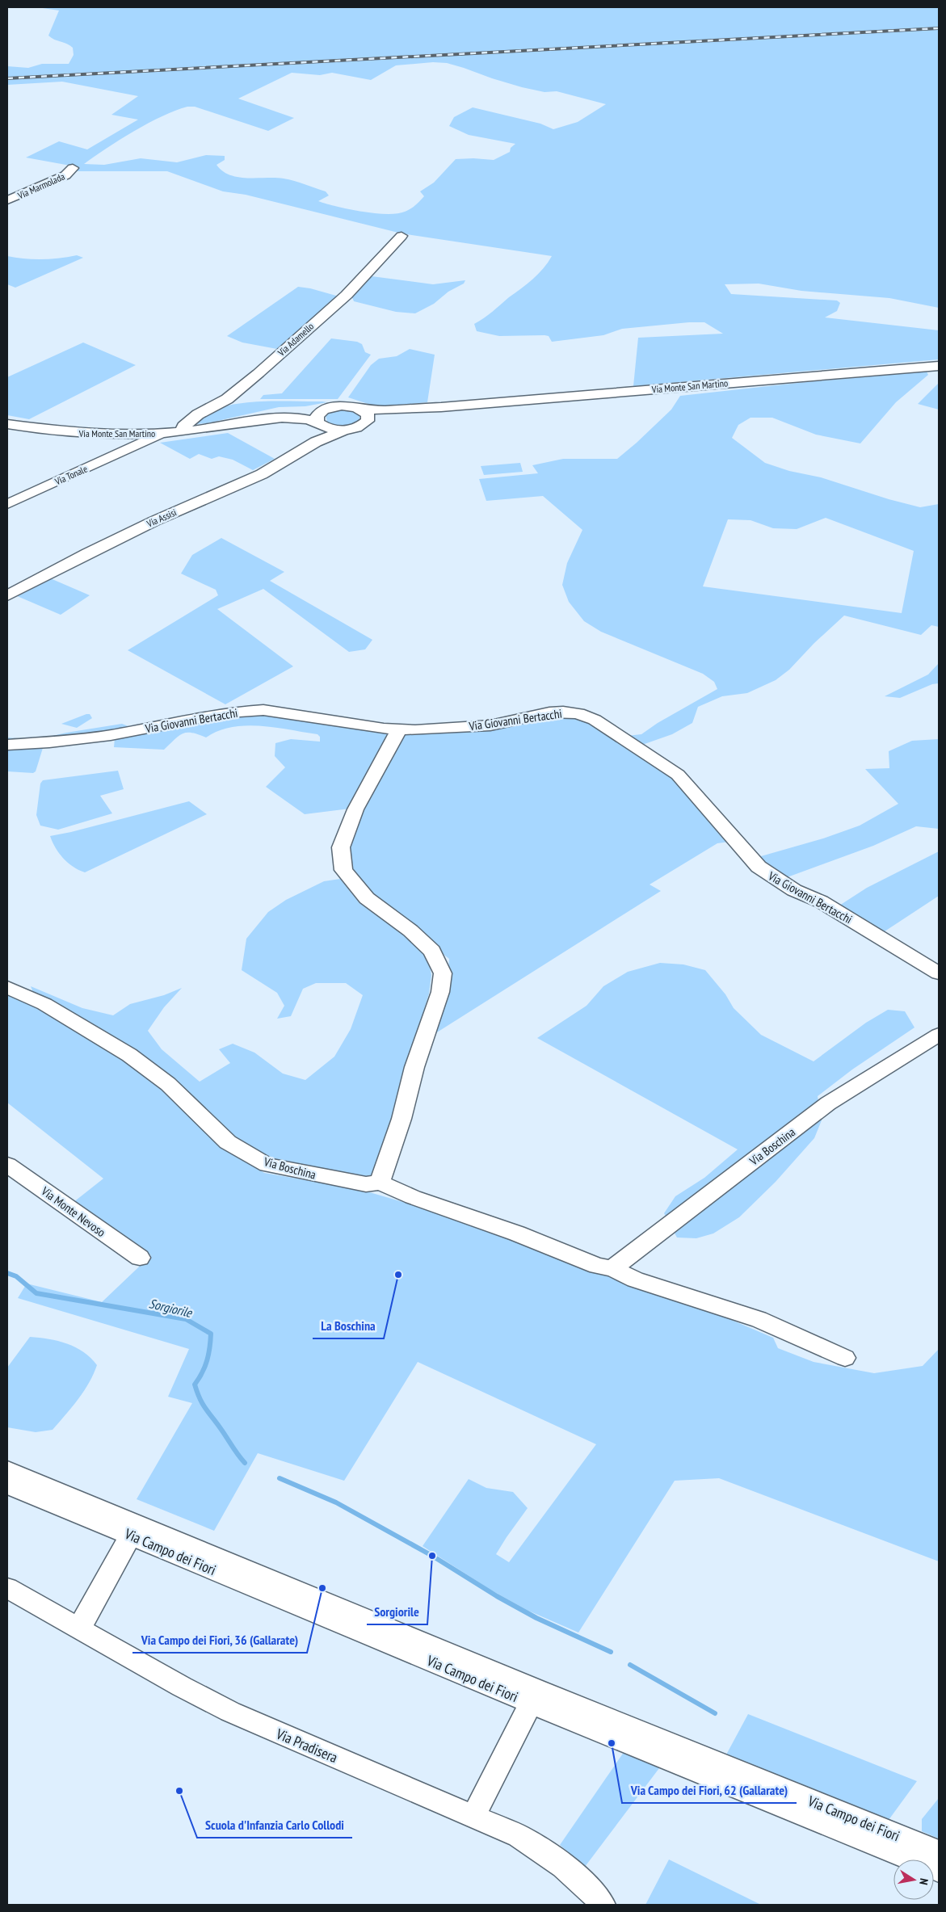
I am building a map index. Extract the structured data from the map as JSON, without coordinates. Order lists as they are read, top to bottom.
{
  "streets": {
    "street": [
      "Via Marmolada",
      "Via Adamello",
      "Via Monte San Martino",
      "Via Tonale",
      "Via Assisi",
      "Via Giovanni Bertacchi",
      "Via Boschina",
      "Via Monte Nevoso",
      "Via Campo dei Fiori",
      "Via Pradisera"
    ]
  },
  "crossings": [
    ["Via Adamello", "Via Monte San Martino"],
    ["Via Monte San Martino", "Via Tonale"],
    ["Via Monte San Martino", "Via Assisi"]
  ],
  "water": ["Sorgiorile"],
  "places": [
    "La Boschina",
    "Sorgiorile",
    "Via Campo dei Fiori, 36 (Gallarate)",
    "Via Campo dei Fiori, 62 (Gallarate)",
    "Scuola d'Infanzia Carlo Collodi"
  ],
  "north": "right"
}
